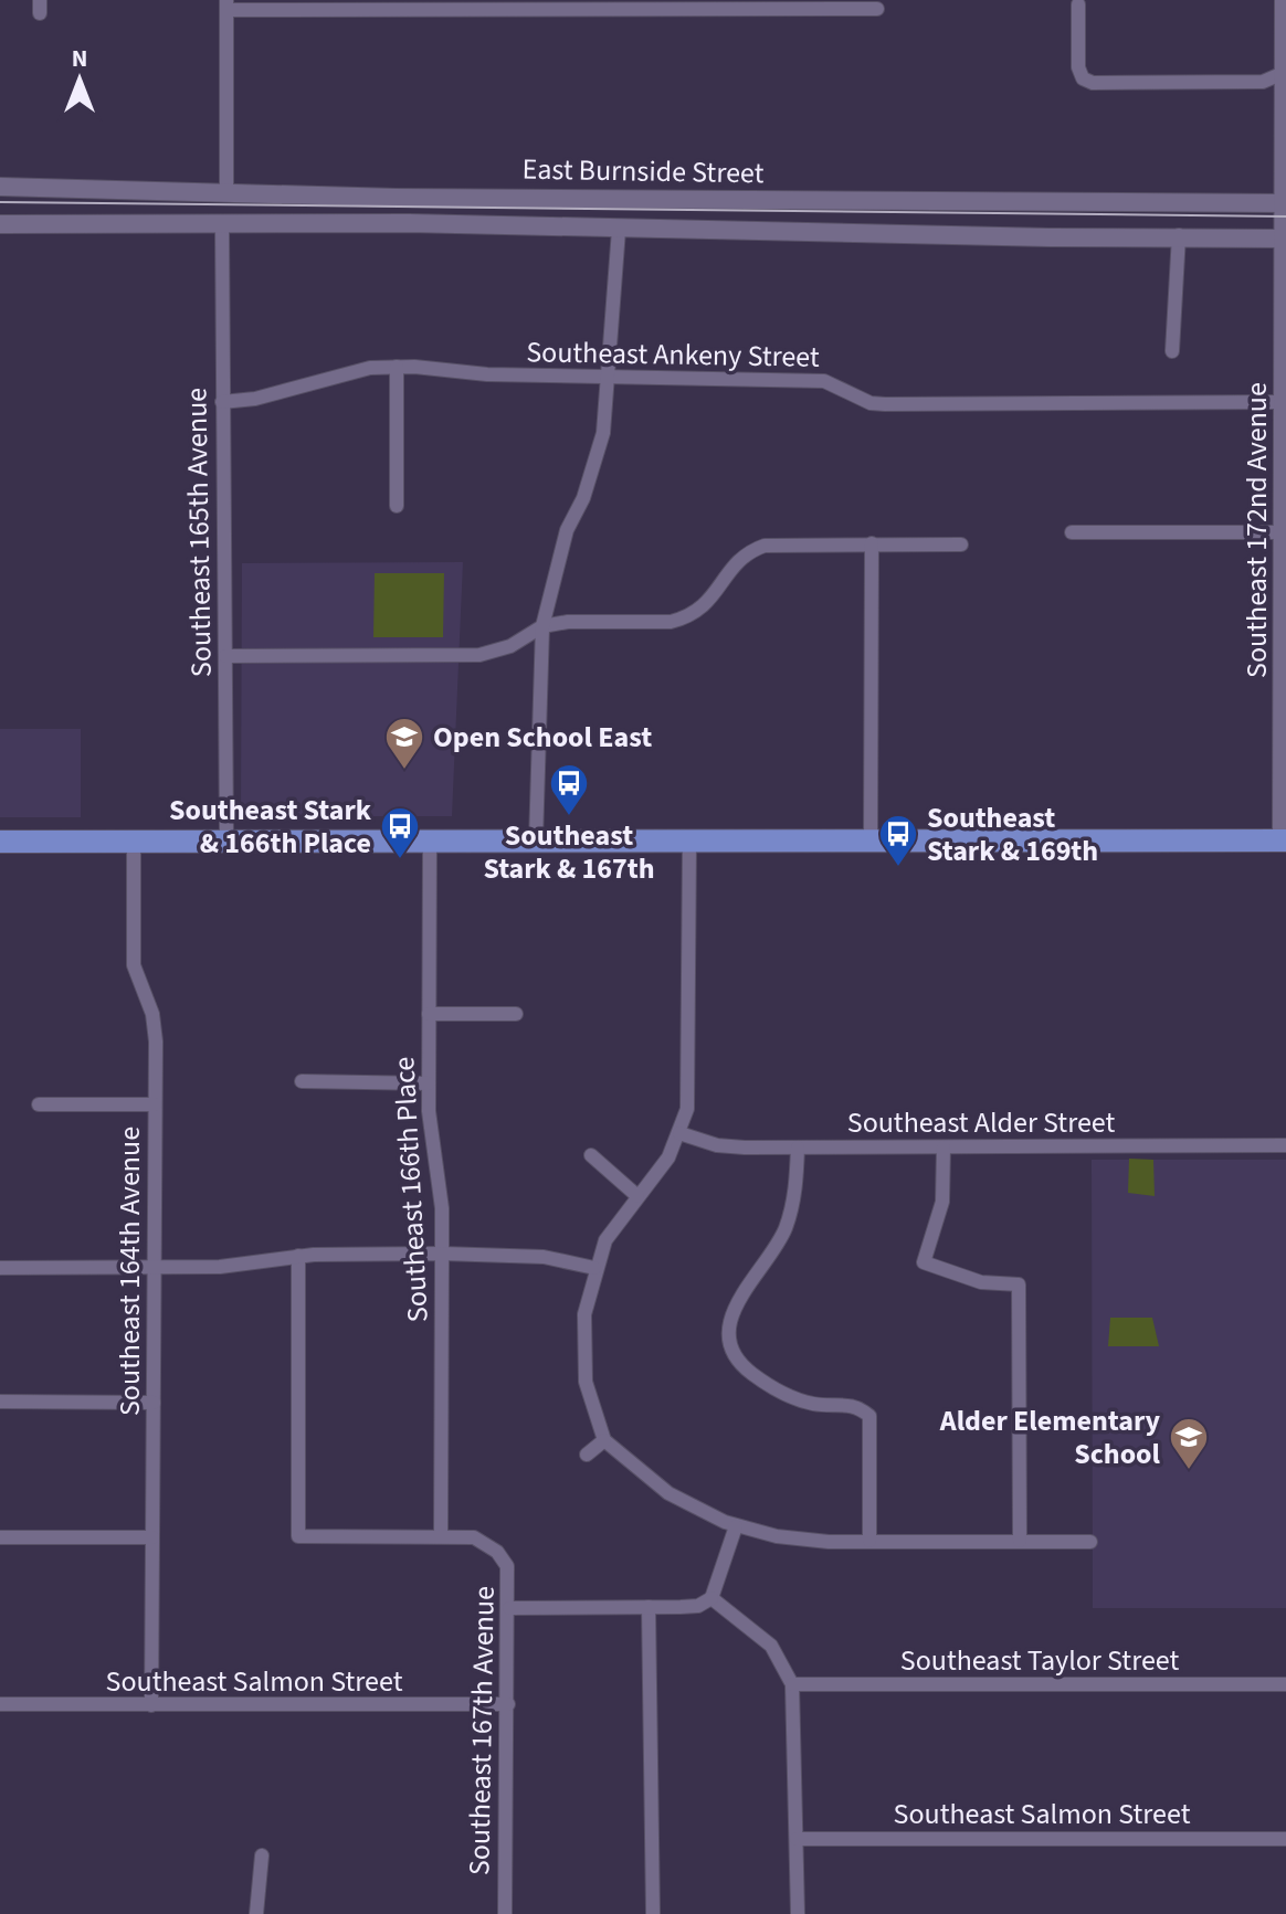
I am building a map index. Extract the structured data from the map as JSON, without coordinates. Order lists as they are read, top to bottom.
{
  "streets": {
    "street": [
      "East Burnside Street",
      "Southeast Ankeny Street",
      "Southeast 172nd Avenue",
      "Southeast 165th Avenue",
      "Southeast Alder Street",
      "Southeast 166th Place",
      "Southeast 164th Avenue",
      "Southeast Taylor Street",
      "Southeast Salmon Street",
      "Southeast 167th Avenue"
    ]
  },
  "crossings": [
    ["East Burnside Street", "Southeast 172nd Avenue"],
    ["East Burnside Street", "Southeast 165th Avenue"],
    ["Southeast Ankeny Street", "Southeast 172nd Avenue"],
    ["Southeast Ankeny Street", "Southeast 165th Avenue"],
    ["Southeast 166th Place", "Southeast 167th Avenue"],
    ["Southeast 164th Avenue", "Southeast Salmon Street"],
    ["Southeast Salmon Street", "Southeast 167th Avenue"]
  ],
  "places": {
    "school or university": ["Open School East", "Alder Elementary School"],
    "bus stop": ["Southeast Stark & 167th", "Southeast Stark & 166th Place", "Southeast Stark & 169th"]
  },
  "north": "top"
}
